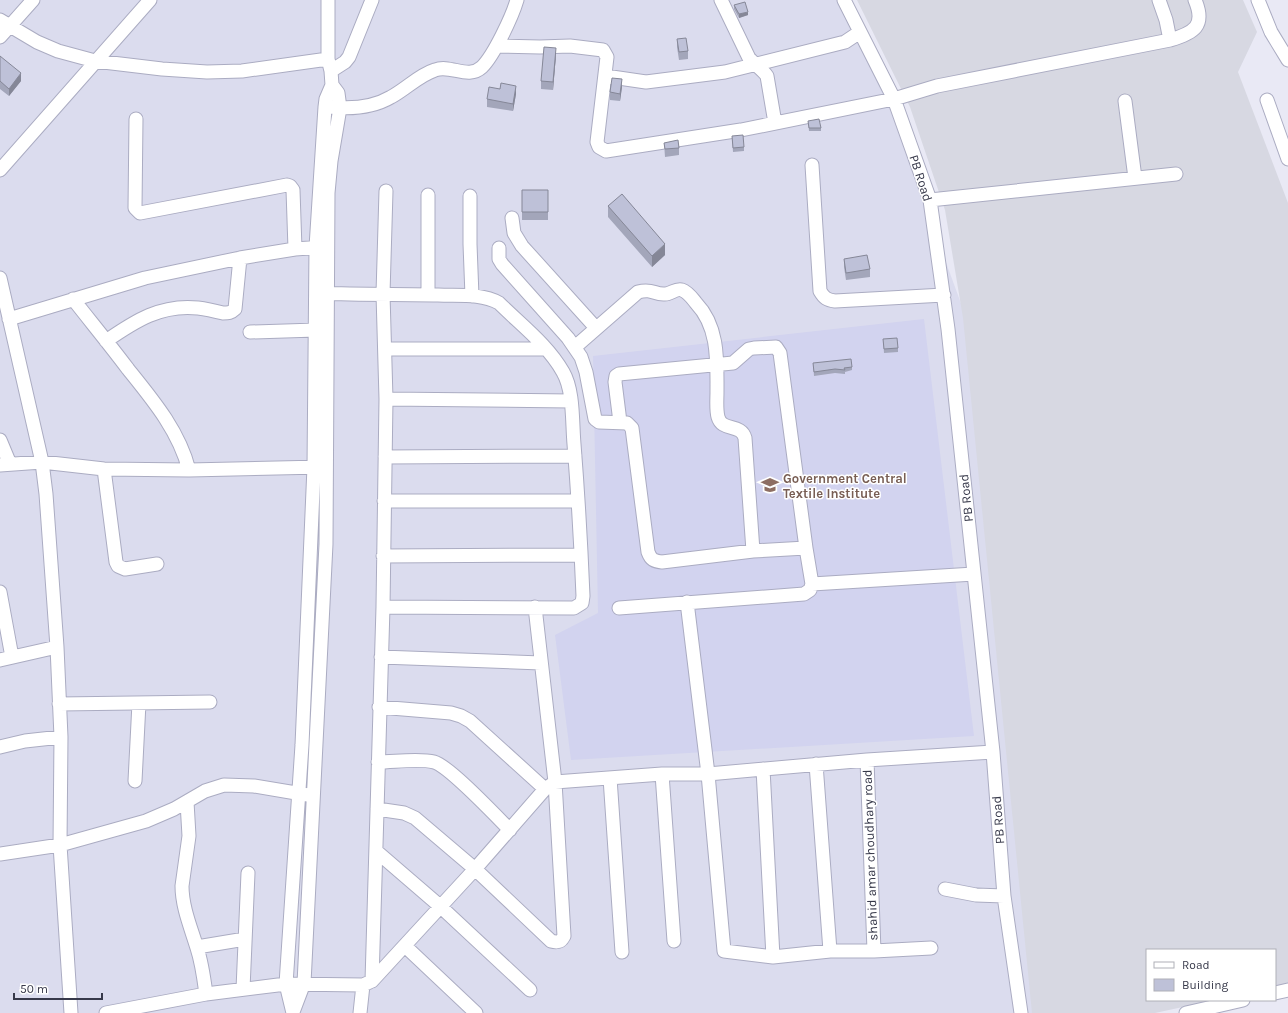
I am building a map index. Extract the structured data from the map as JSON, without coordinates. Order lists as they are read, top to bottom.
{
  "streets": {
    "street": ["PB Road", "shahid amar choudhary road"]
  },
  "places": {
    "school or university": ["Government Central Textile Institute"]
  },
  "legend": ["Road", "Building"],
  "scale_bar": "50 m"
}
